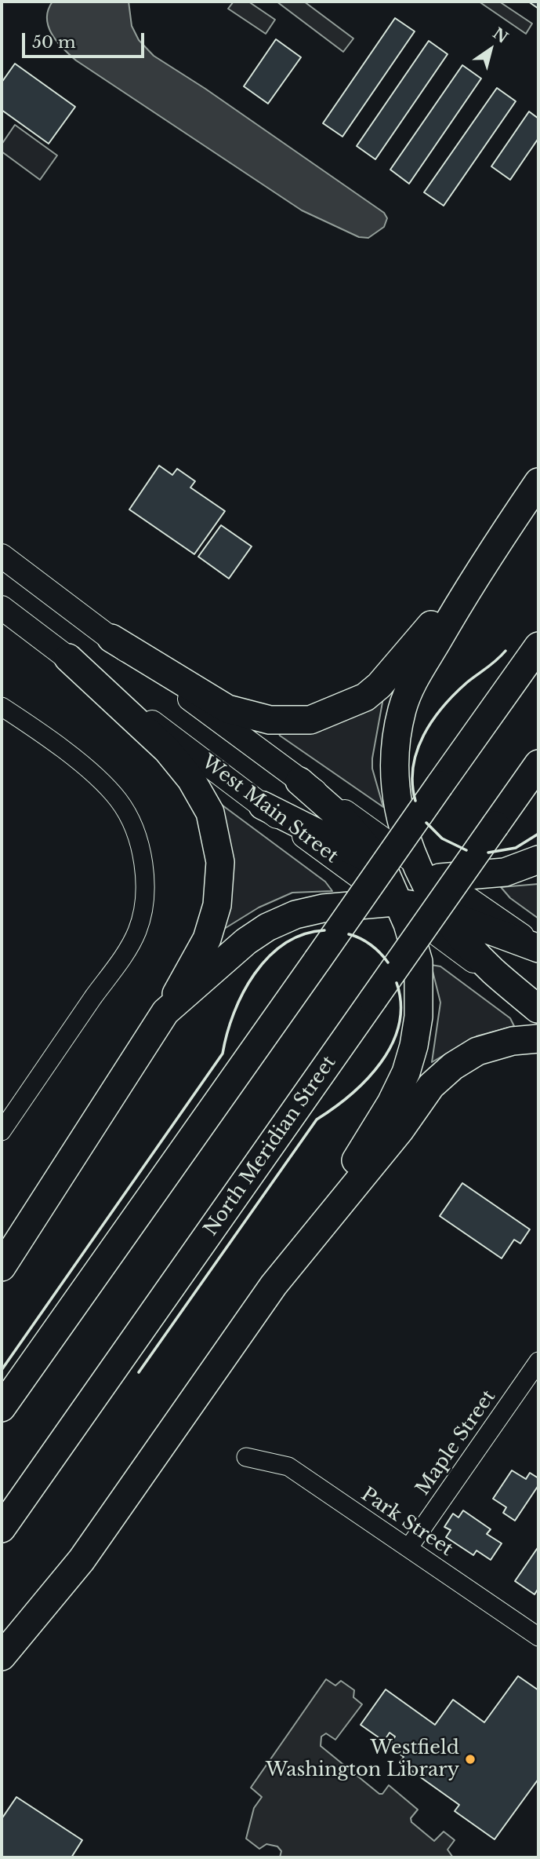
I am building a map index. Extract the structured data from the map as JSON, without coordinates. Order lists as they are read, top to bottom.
{
  "streets": {
    "highway": ["North Meridian Street"],
    "main road": ["West Main Street"],
    "street": ["Maple Street", "Park Street"]
  },
  "crossings": [
    ["Maple Street", "Park Street"]
  ],
  "places": ["Westfield Washington Library"],
  "scale_bar": "50 m",
  "north": "top right"
}
